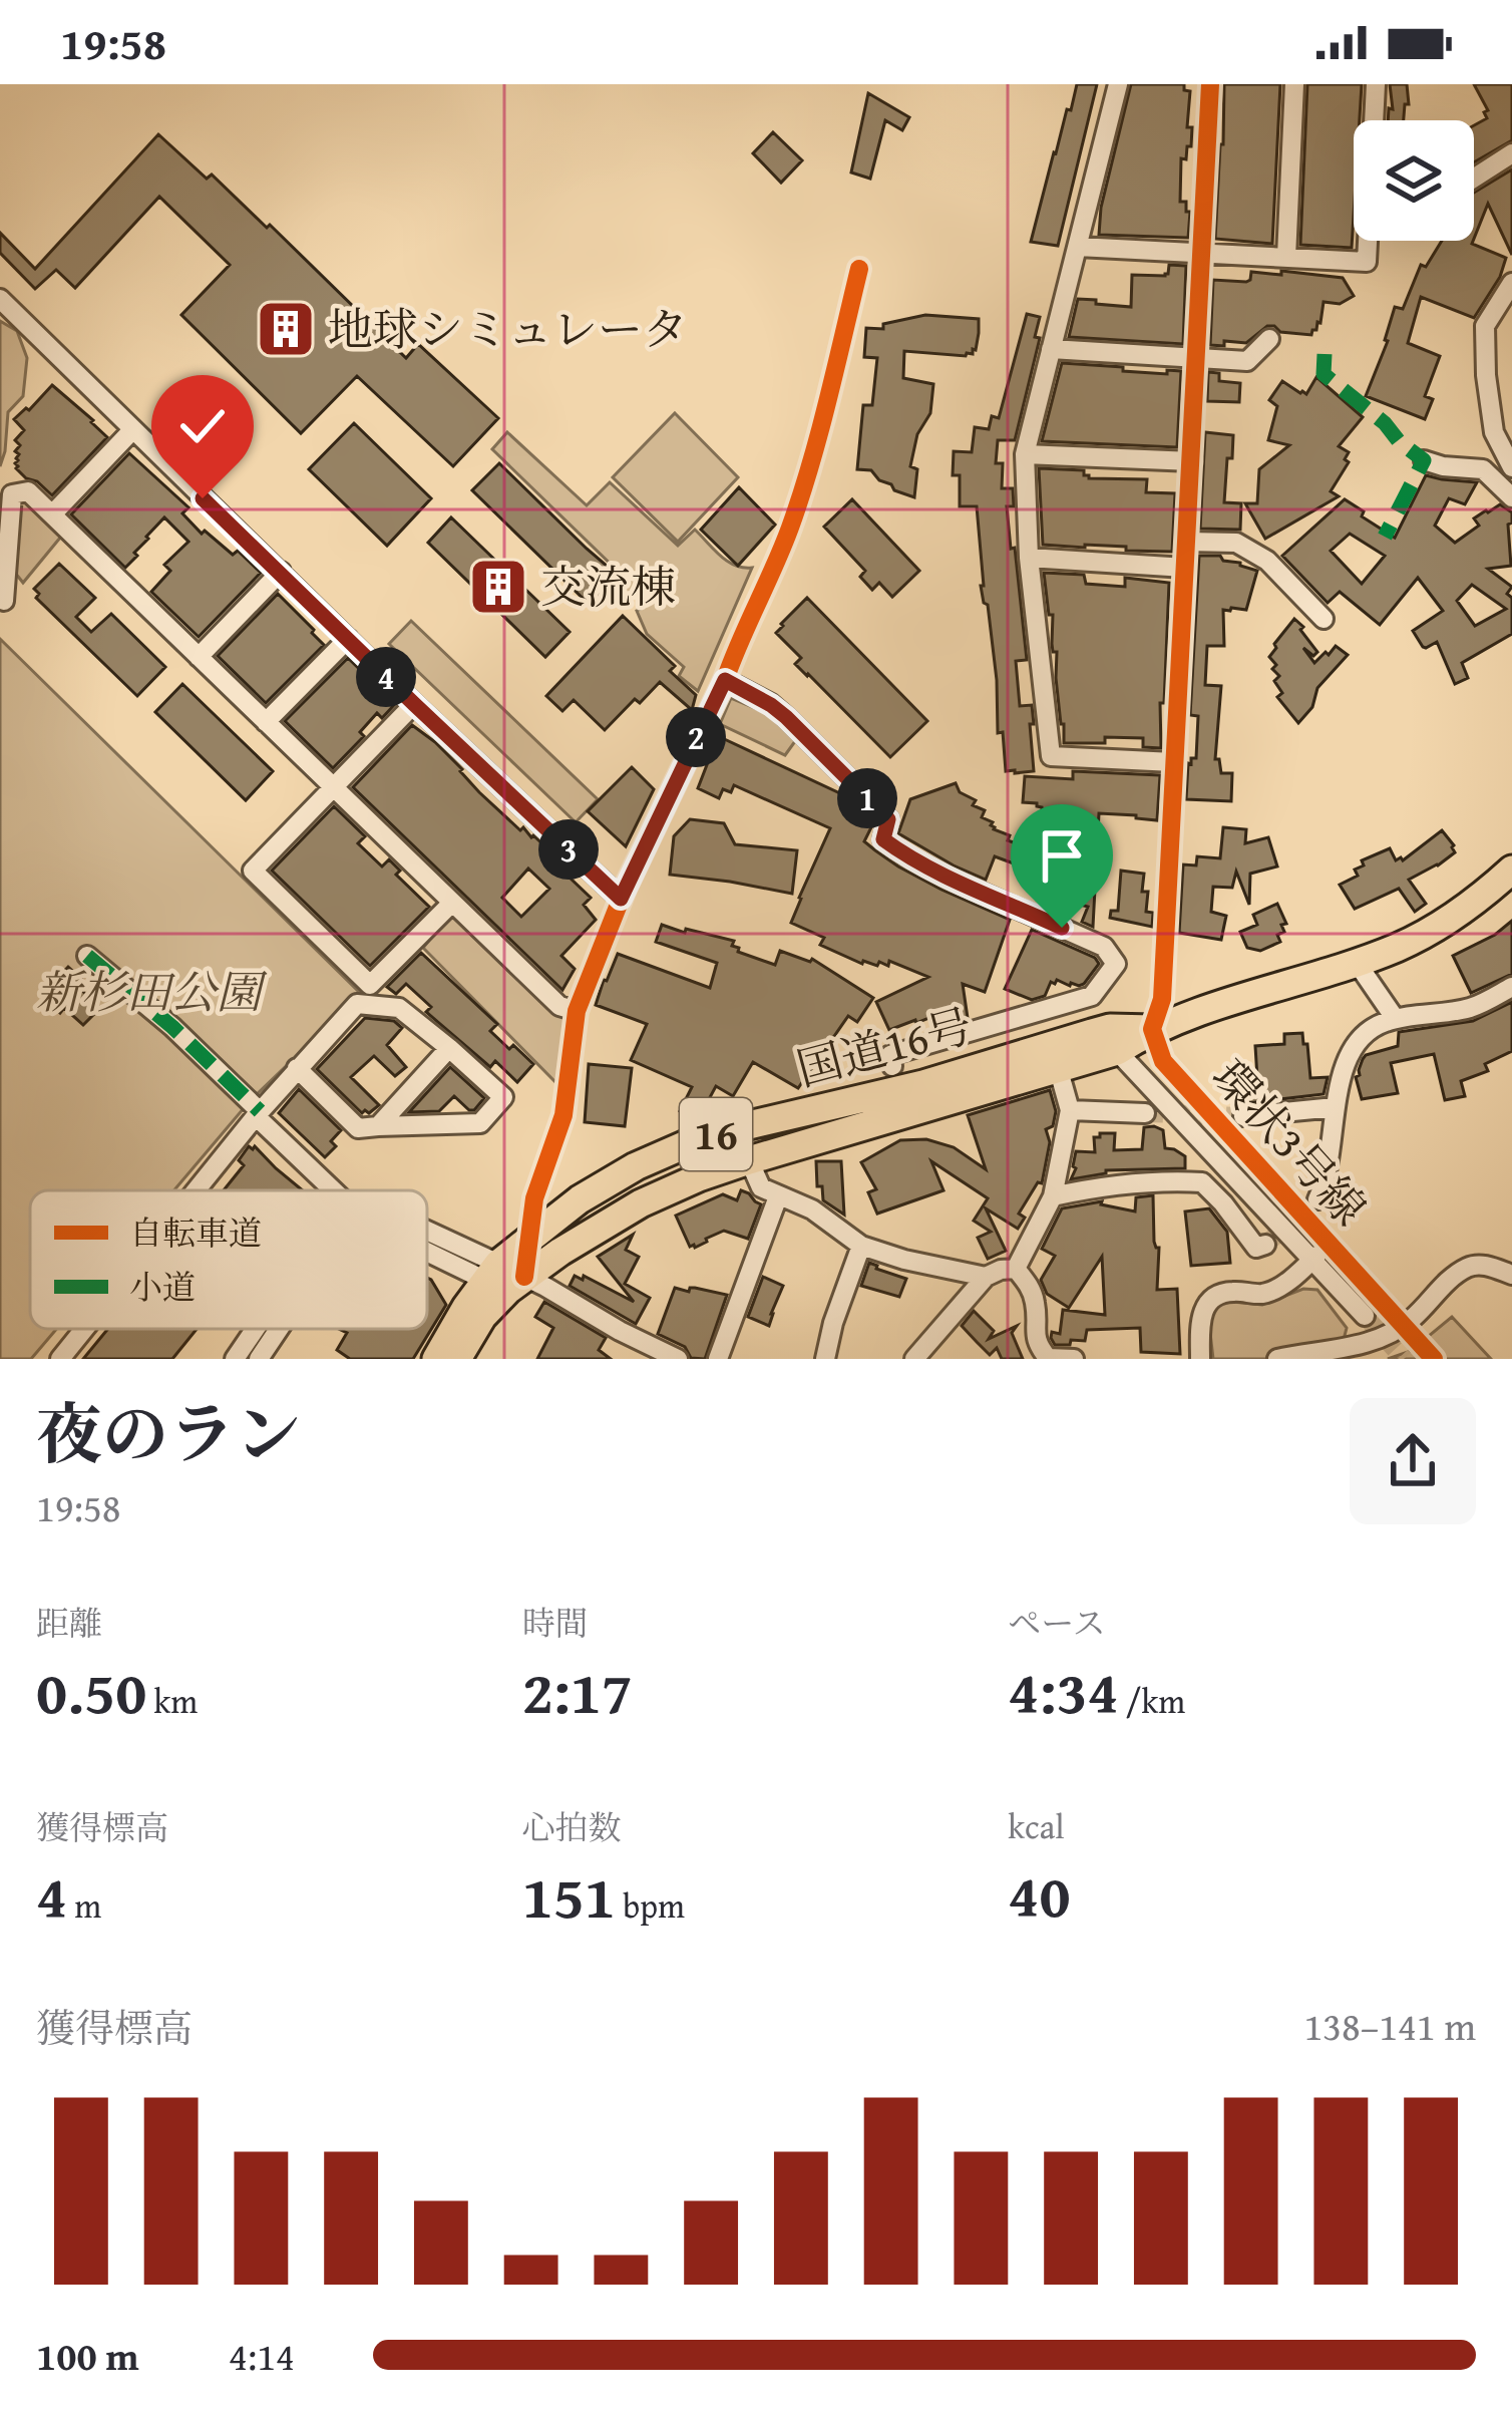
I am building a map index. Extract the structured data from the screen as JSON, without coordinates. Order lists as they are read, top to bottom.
{
  "streets": {
    "highway": ["国道16号", "16"],
    "street": ["環状3号線"]
  },
  "crossings": [
    ["国道16号", "環状3号線"]
  ],
  "parks": ["新杉田公園"],
  "places": {
    "building": ["地球シミュレータ", "交流棟"]
  },
  "legend": ["自転車道", "小道"],
  "page": {
    "status": "19:58",
    "pins": [
      "4",
      "2",
      "1",
      "3"
    ],
    "heading": ["夜のラン", "19:58"],
    "stats": [
      ["距離", "0.50 km"],
      ["時間", "2:17"],
      ["ペース", "4:34 /km"],
      ["獲得標高", "4 m"],
      ["心拍数", "151 bpm"],
      ["kcal", "40"]
    ],
    "chart": ["獲得標高", "138–141 m"],
    "list": [
      {
        "name": "100 m",
        "note": "4:14"
      }
    ]
  }
}
